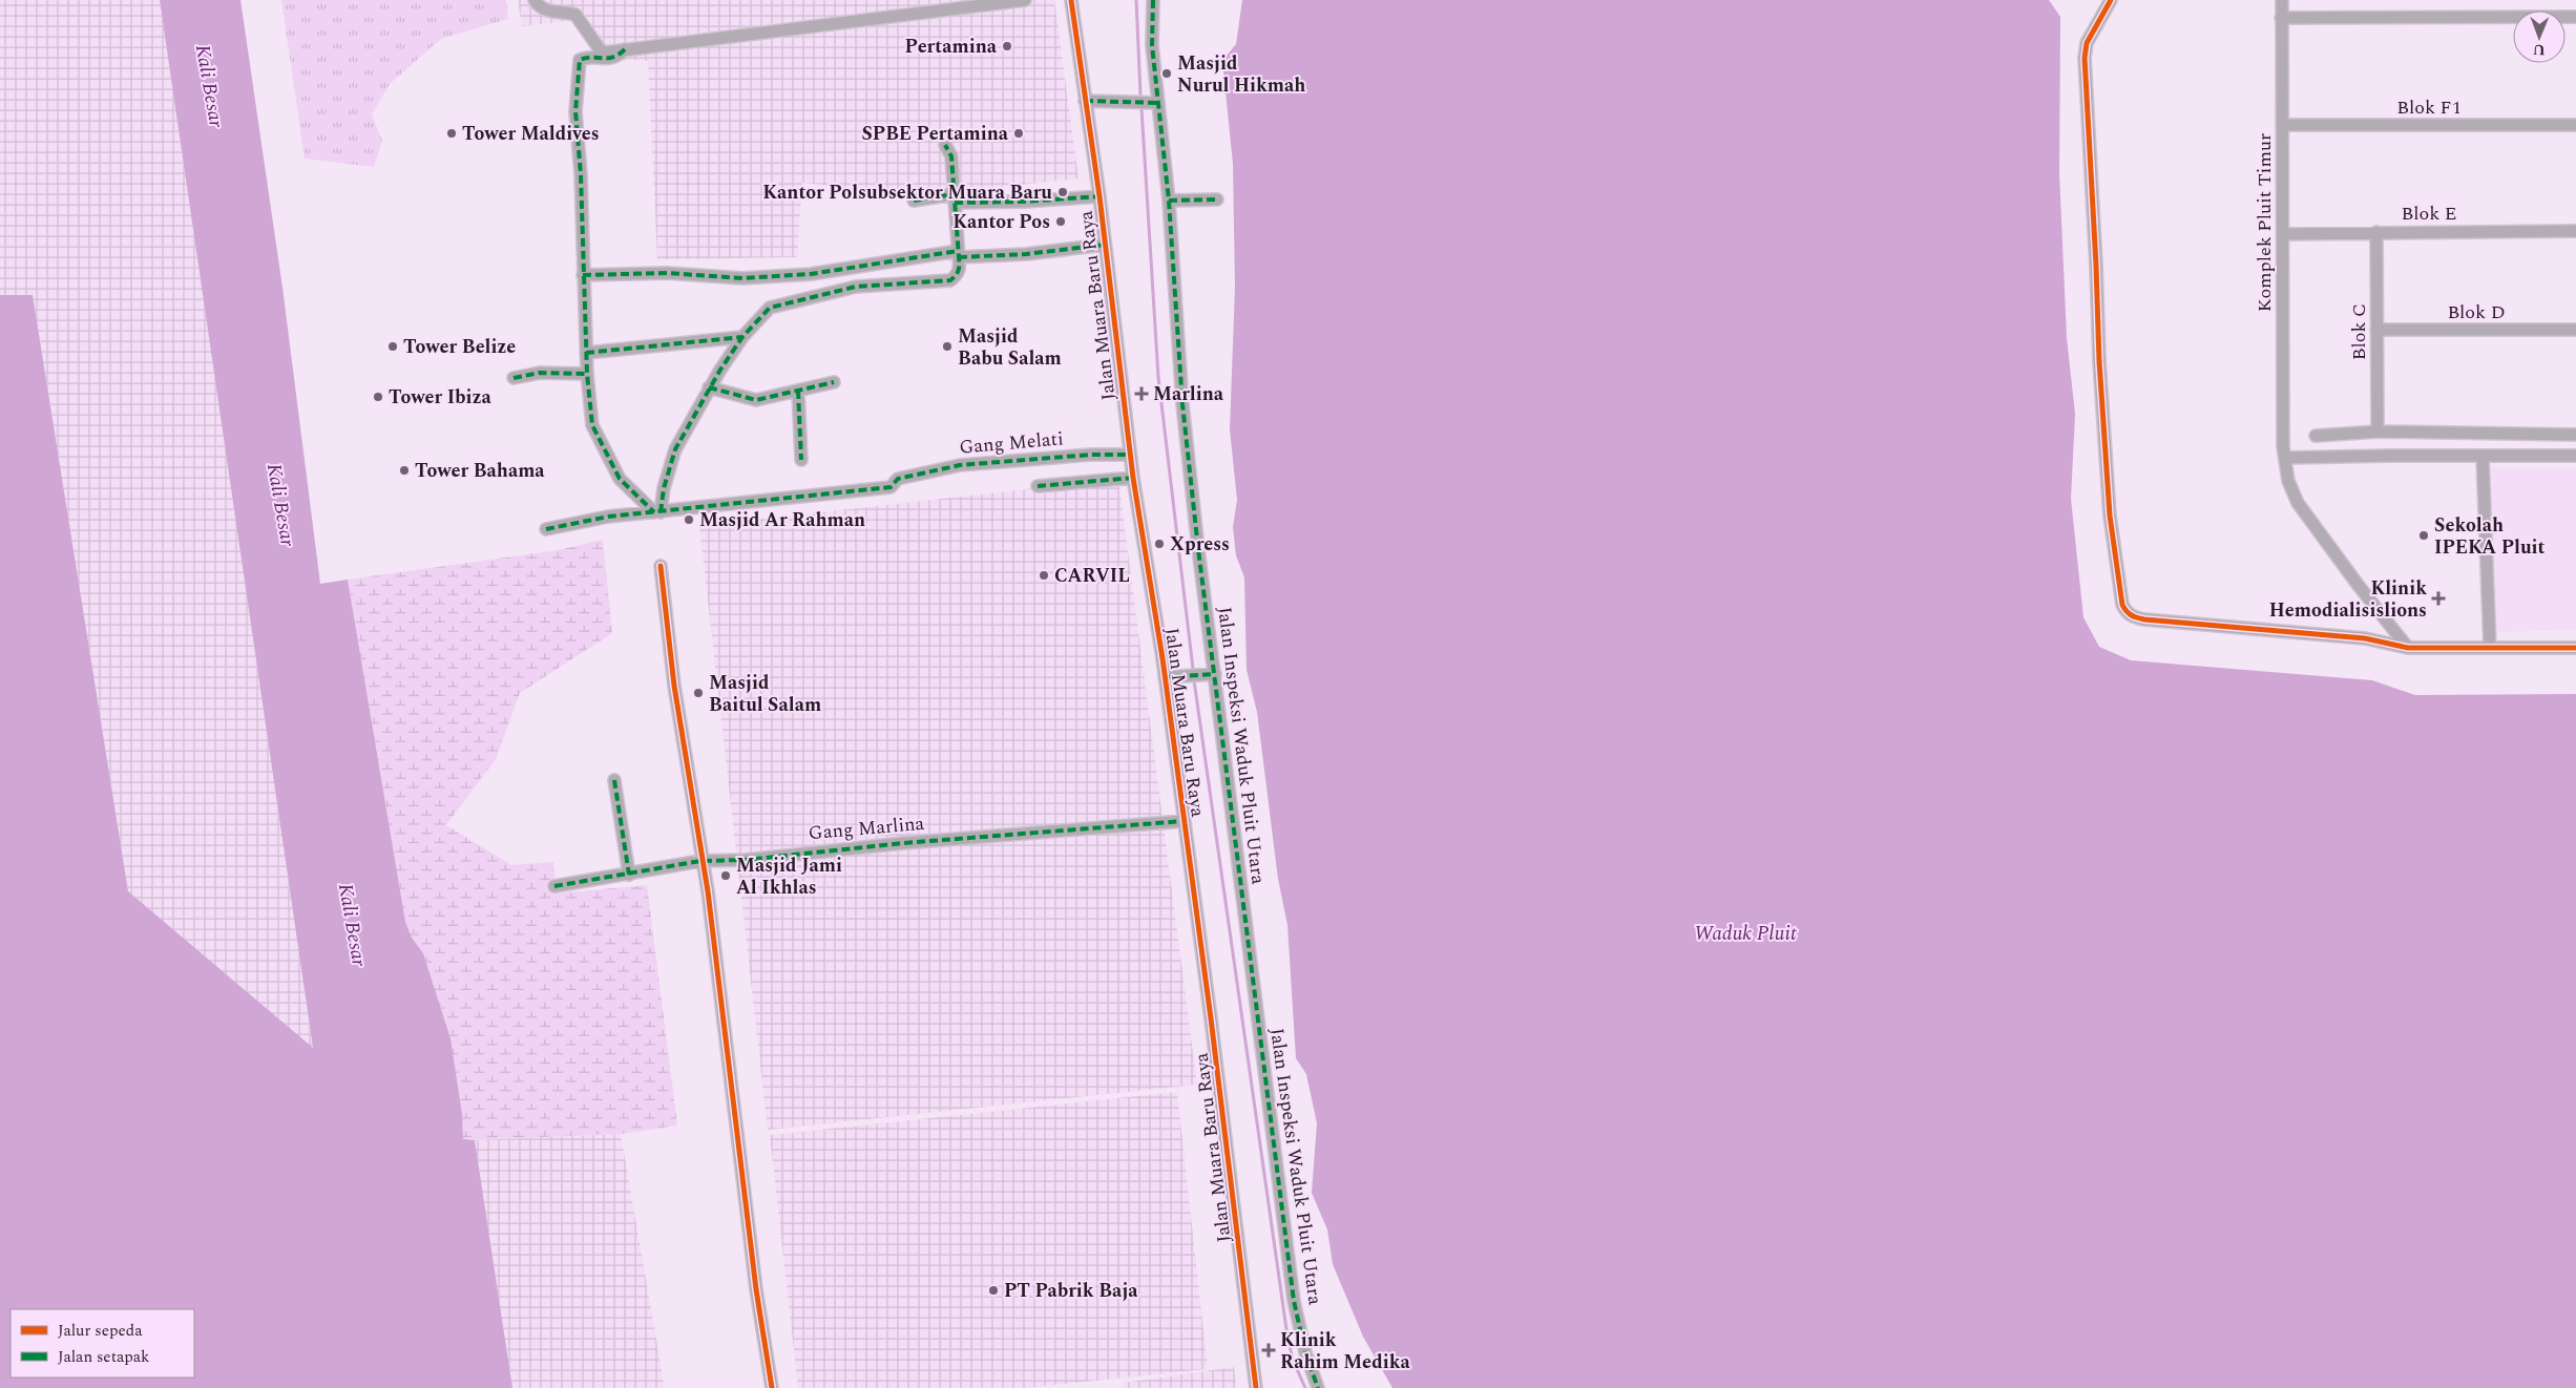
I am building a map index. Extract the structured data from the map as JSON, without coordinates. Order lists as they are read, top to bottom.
{
  "streets": {
    "street": [
      "Blok F1",
      "Blok E",
      "Komplek Pluit Timur",
      "Jalan Muara Baru Raya",
      "Blok D",
      "Blok C",
      "Gang Melati",
      "Jalan Inspeksi Waduk Pluit Utara",
      "Gang Marlina"
    ]
  },
  "crossings": [
    ["Blok F1", "Komplek Pluit Timur"],
    ["Blok E", "Komplek Pluit Timur"],
    ["Blok E", "Blok C"],
    ["Jalan Muara Baru Raya", "Gang Melati"],
    ["Jalan Muara Baru Raya", "Gang Marlina"],
    ["Blok D", "Blok C"]
  ],
  "water": ["Kali Besar", "Waduk Pluit"],
  "places": {
    "other": [
      "Pertamina",
      "Masjid Nurul Hikmah",
      "Tower Maldives",
      "SPBE Pertamina",
      "Kantor Polsubsektor Muara Baru",
      "Kantor Pos",
      "Tower Belize",
      "Masjid Babu Salam",
      "Tower Ibiza",
      "Tower Bahama",
      "Masjid Ar Rahman",
      "Sekolah IPEKA Pluit",
      "Xpress",
      "CARVIL",
      "Masjid Baitul Salam",
      "Masjid Jami Al Ikhlas",
      "PT Pabrik Baja"
    ],
    "health": ["Marlina", "Klinik Hemodialisislions", "Klinik Rahim Medika"]
  },
  "legend": ["Jalur sepeda", "Jalan setapak"],
  "north": "bottom"
}
